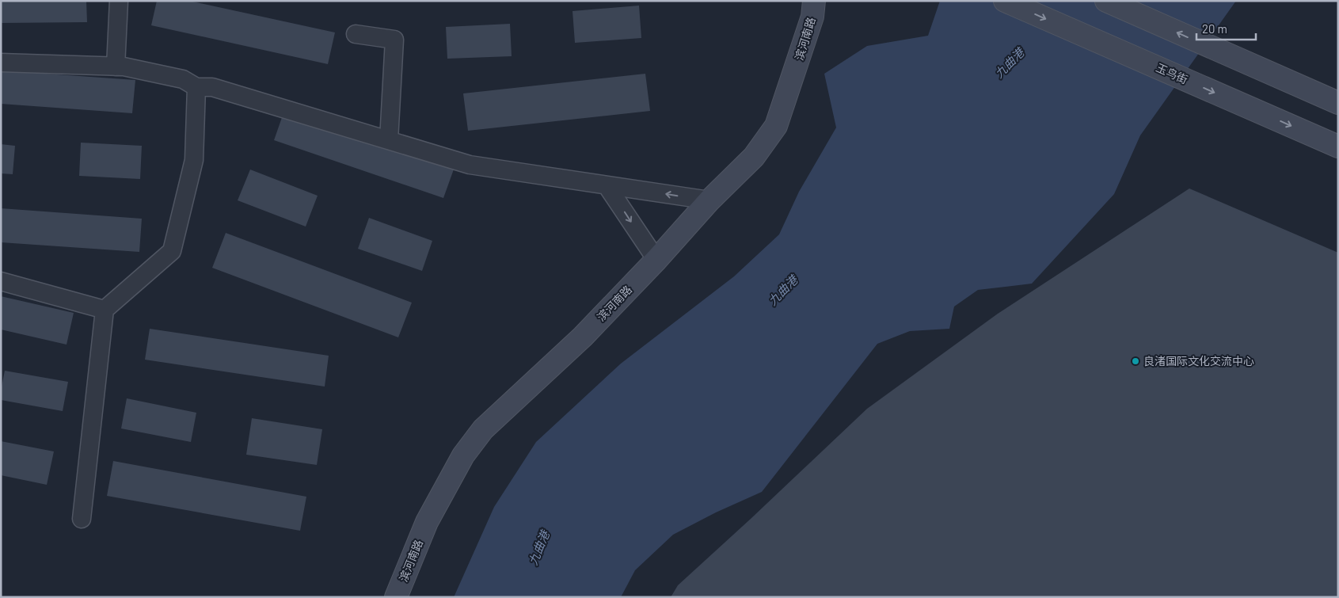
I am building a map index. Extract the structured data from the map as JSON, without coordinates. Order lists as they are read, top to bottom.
{
  "streets": {
    "street": ["滨河南路", "玉鸟街"]
  },
  "water": ["九曲港"],
  "places": ["良渚国际文化交流中心"],
  "scale_bar": "20 m"
}
